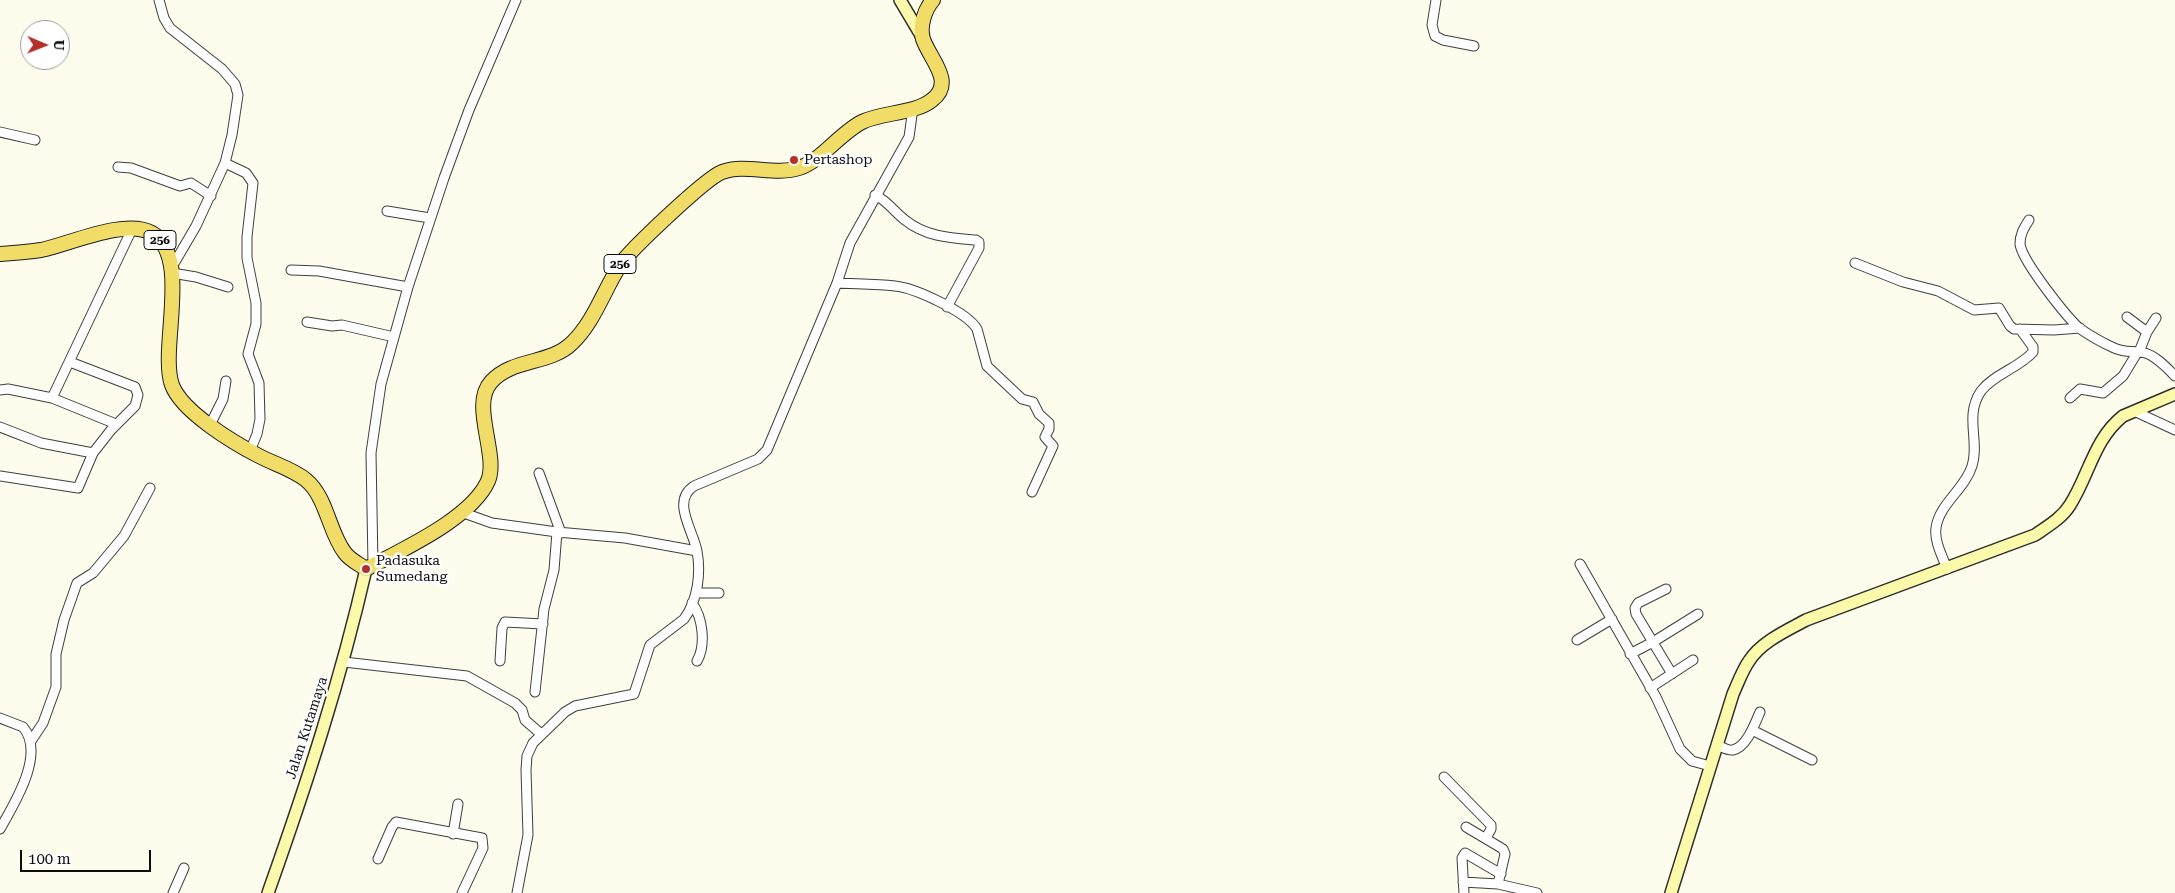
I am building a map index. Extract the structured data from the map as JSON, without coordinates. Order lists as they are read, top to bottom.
{
  "streets": {
    "main road": ["256"],
    "street": ["Jalan Kutamaya"]
  },
  "crossings": [
    ["256", "Jalan Kutamaya"]
  ],
  "places": ["Pertashop", "Padasuka Sumedang"],
  "scale_bar": "100 m",
  "north": "right"
}
